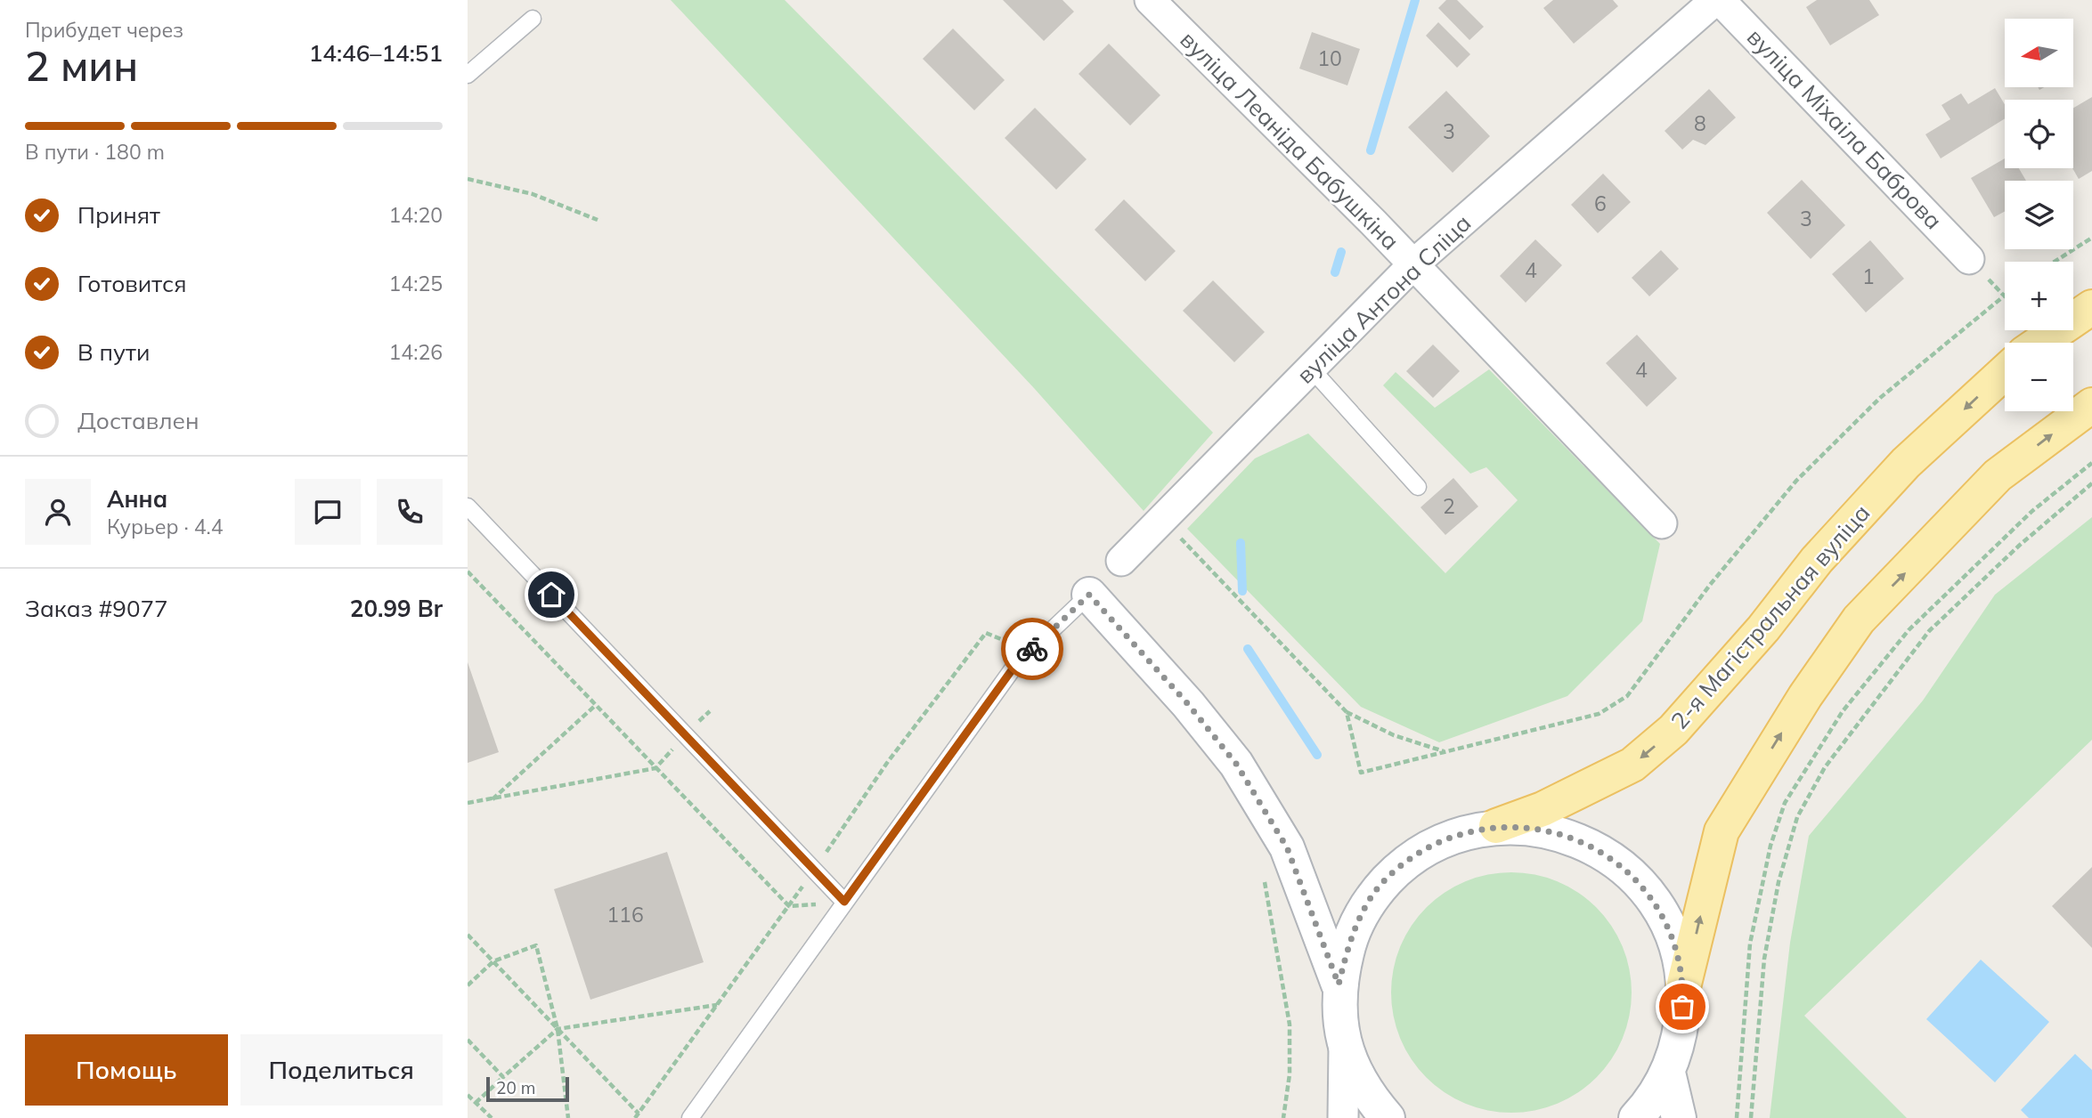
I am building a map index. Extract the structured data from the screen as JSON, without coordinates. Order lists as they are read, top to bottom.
{
  "streets": {
    "main road": ["2-я Магістральная вуліца"],
    "street": ["вуліца Міхаіла Баброва", "вуліца Леаніда Бабушкіна", "вуліца Антона Сліца"]
  },
  "crossings": [
    ["вуліца Міхаіла Баброва", "вуліца Антона Сліца"],
    ["вуліца Леаніда Бабушкіна", "вуліца Антона Сліца"]
  ],
  "house_numbers": [
    "10",
    "8",
    "3",
    "6",
    "3",
    "4",
    "1",
    "4",
    "2",
    "116"
  ],
  "scale_bar": "20 m",
  "north": "left",
  "page": {
    "heading": ["2 мин", "Прибудет через", "14:46–14:51"],
    "panel": [
      "Анна",
      "Курьер · 4.4",
      "Заказ #9077",
      "20.99 Br"
    ],
    "map_buttons": ["+", "−"],
    "bar": "В пути · 180 m",
    "list": [
      ["Принят", "14:20"],
      ["Готовится", "14:25"],
      ["В пути", "14:26"],
      "Доставлен"
    ],
    "buttons": ["Помощь", "Поделиться"],
    "scale": "20 m"
  }
}
